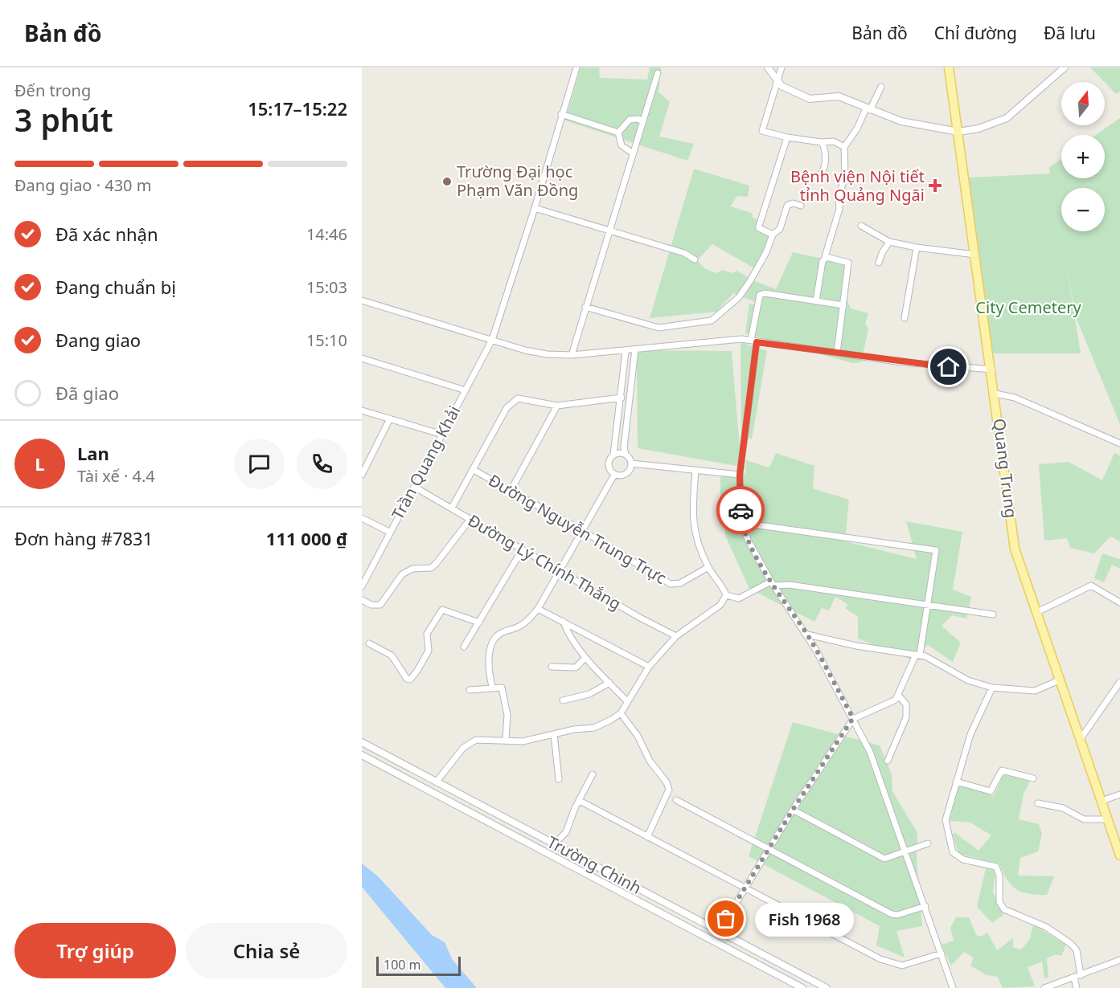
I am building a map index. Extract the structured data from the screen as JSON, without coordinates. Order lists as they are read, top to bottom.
{
  "streets": {
    "main road": ["Quang Trung"],
    "street": [
      "Trần Quang Khải",
      "Đường Nguyễn Trung Trực",
      "Đường Lý Chính Thắng",
      "Trường Chinh"
    ]
  },
  "crossings": [
    ["Trần Quang Khải", "Đường Lý Chính Thắng"]
  ],
  "parks": ["City Cemetery"],
  "places": {
    "other": ["Trường Đại học Phạm Văn Đồng", "Fish 1968"],
    "health": ["Bệnh viện Nội tiết tỉnh Quảng Ngãi"]
  },
  "scale_bar": "100 m",
  "north": "top",
  "page": {
    "header": "Bản đồ",
    "nav": ["Bản đồ", "Chỉ đường", "Đã lưu"],
    "heading": ["3 phút", "Đến trong", "15:17–15:22"],
    "panel": [
      "Lan",
      "Tài xế · 4.4",
      "Đơn hàng #7831",
      "111 000 ₫"
    ],
    "map_buttons": ["+", "−"],
    "bar": "Đang giao · 430 m",
    "list": [
      ["Đã xác nhận", "14:46"],
      ["Đang chuẩn bị", "15:03"],
      ["Đang giao", "15:10"],
      "Đã giao"
    ],
    "round": "L",
    "bubble": "Fish 1968",
    "buttons": ["Trợ giúp", "Chia sẻ"],
    "scale": "100 m"
  }
}
